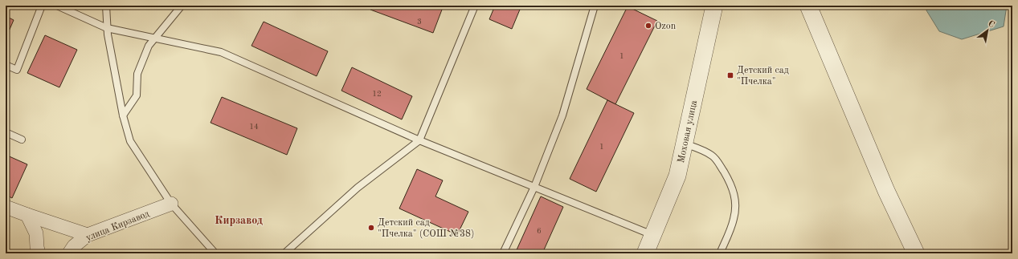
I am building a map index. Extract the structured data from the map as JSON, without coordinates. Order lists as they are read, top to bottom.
{
  "streets": {
    "street": ["Моховая улица", "улица Кирзавод"]
  },
  "districts": ["Кирзавод"],
  "places": {
    "other": ["Ozon", "Детский сад \"Пчелка\" (СОШ №38)"],
    "transit": ["Детский сад \"Пчелка\""]
  },
  "house_numbers": [
    "3",
    "1",
    "12",
    "14",
    "1",
    "6"
  ],
  "north": "top right"
}
